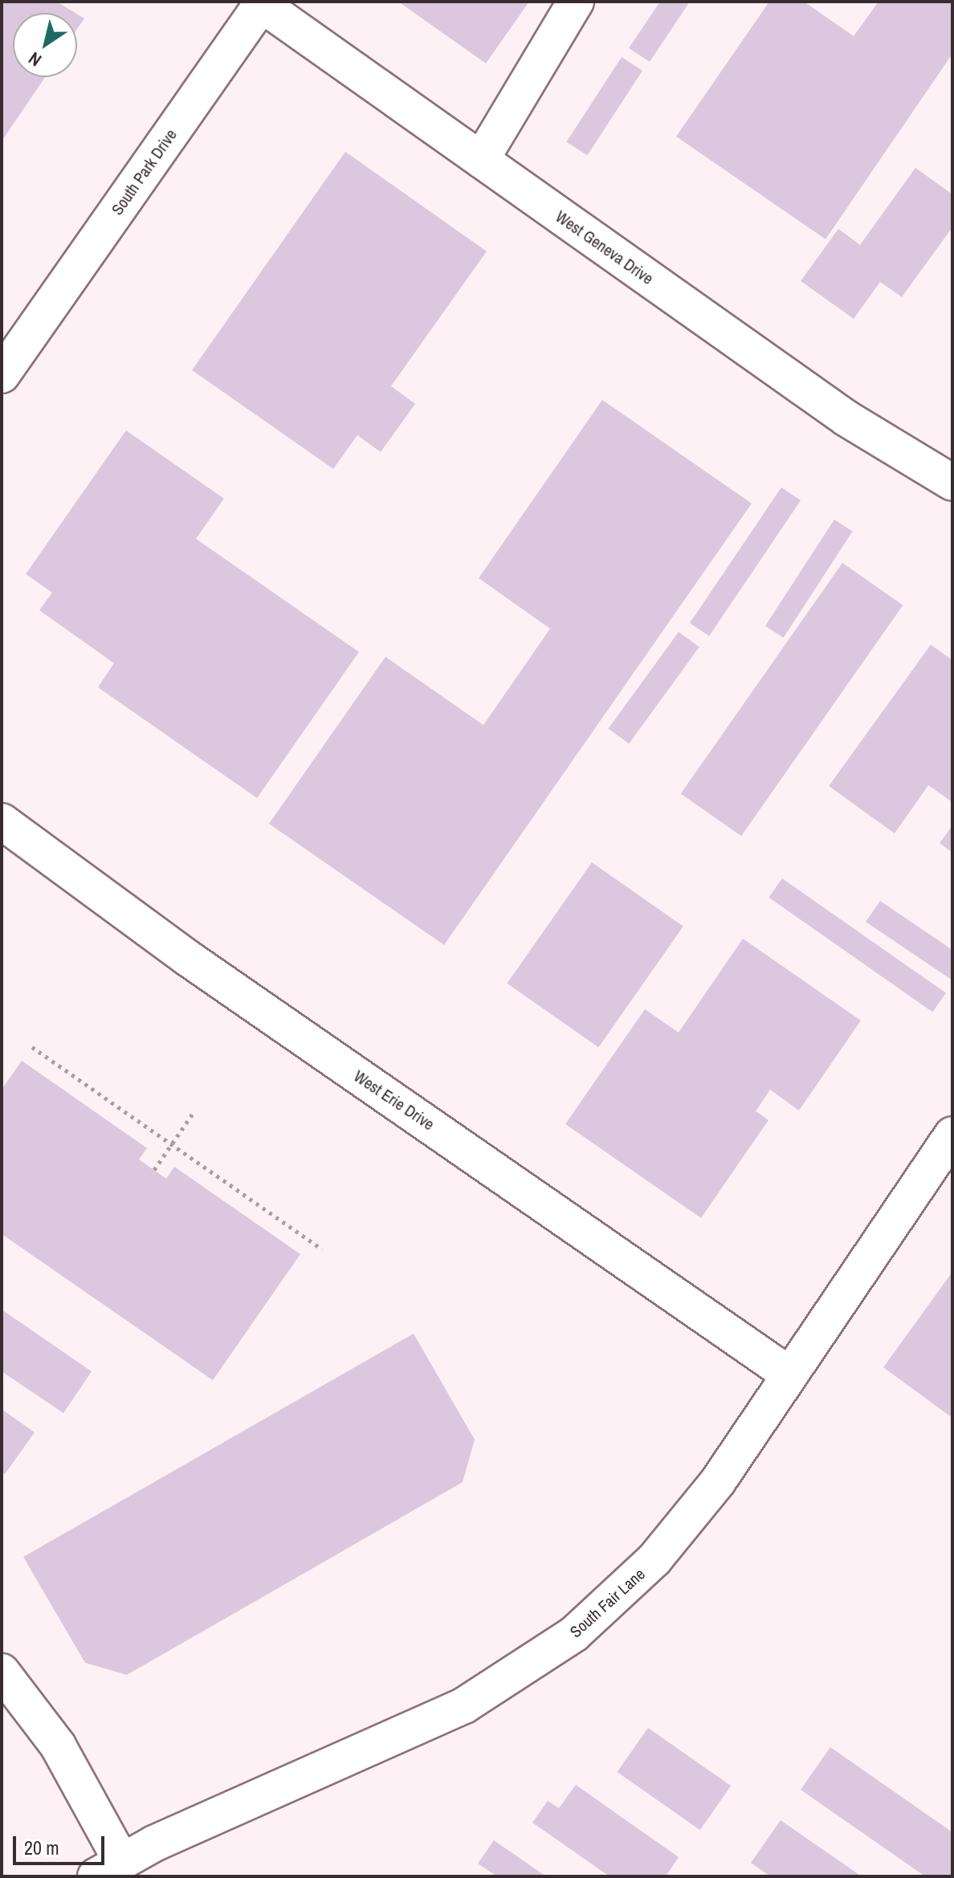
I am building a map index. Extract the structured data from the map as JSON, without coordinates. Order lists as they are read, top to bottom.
{
  "streets": {
    "street": [
      "South Park Drive",
      "West Geneva Drive",
      "West Erie Drive",
      "South Fair Lane"
    ]
  },
  "crossings": [
    ["South Park Drive", "West Geneva Drive"],
    ["West Erie Drive", "South Fair Lane"]
  ],
  "scale_bar": "20 m",
  "north": "bottom left"
}
